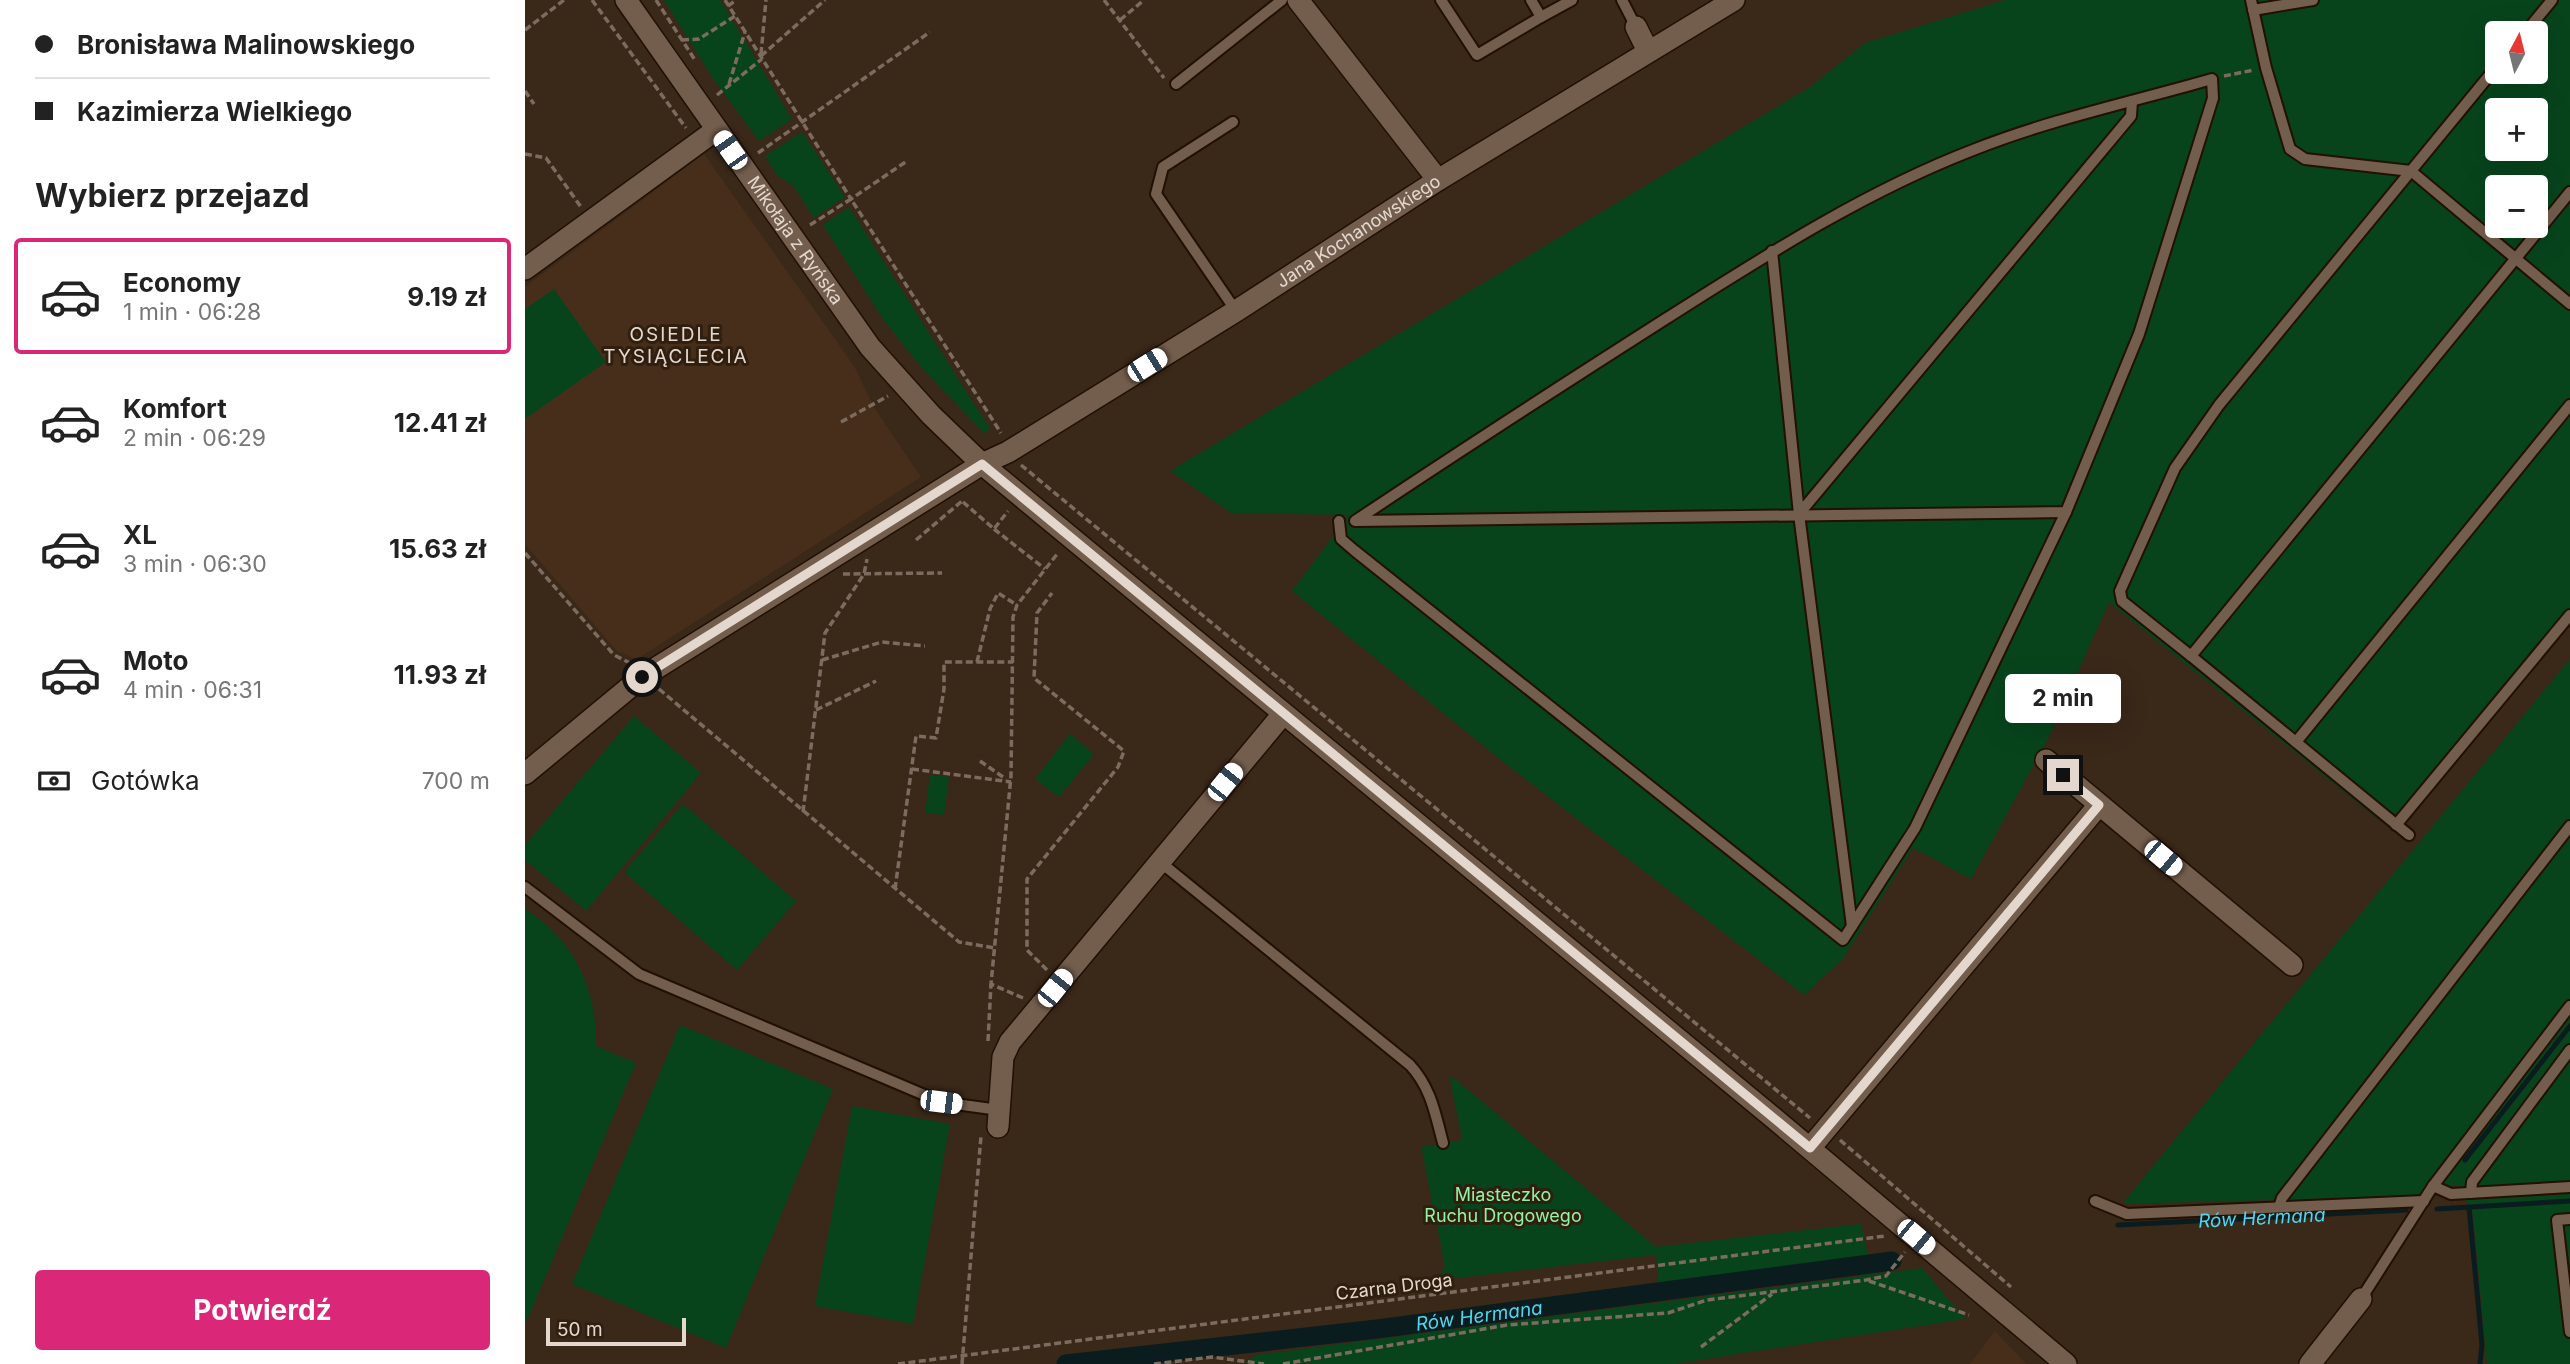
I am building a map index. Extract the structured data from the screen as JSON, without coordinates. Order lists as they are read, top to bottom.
{
  "streets": {
    "street": ["Jana Kochanowskiego", "Mikołaja z Ryńska"],
    "path": ["Czarna Droga"]
  },
  "crossings": [
    ["Jana Kochanowskiego", "Mikołaja z Ryńska"]
  ],
  "districts": ["OSIEDLE TYSIĄCLECIA"],
  "water": ["Rów Hermana"],
  "parks": ["Miasteczko Ruchu Drogowego"],
  "scale_bar": "50 m",
  "north": "top",
  "page": {
    "banner": ["Bronisława Malinowskiego", "Kazimierza Wielkiego"],
    "map_buttons": ["+", "−"],
    "heading": "Wybierz przejazd",
    "list": [
      {
        "name": "Economy",
        "note": "1 min · 06:28",
        "value": "9.19 zł"
      },
      {
        "name": "Komfort",
        "note": "2 min · 06:29",
        "value": "12.41 zł"
      },
      {
        "name": "XL",
        "note": "3 min · 06:30",
        "value": "15.63 zł"
      },
      {
        "name": "Moto",
        "note": "4 min · 06:31",
        "value": "11.93 zł"
      }
    ],
    "bubble": "2 min",
    "pay": ["Gotówka", "700 m"],
    "buttons": "Potwierdź",
    "scale": "50 m"
  }
}
